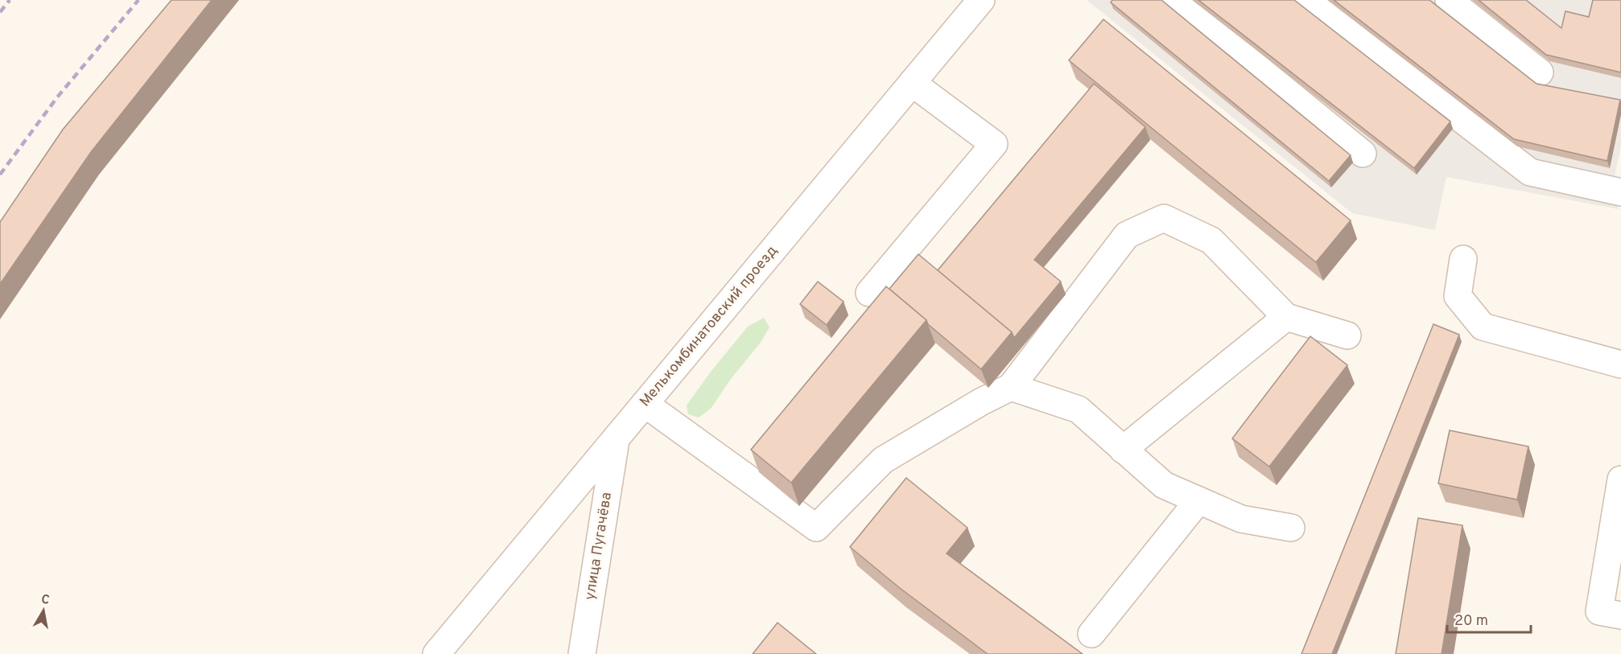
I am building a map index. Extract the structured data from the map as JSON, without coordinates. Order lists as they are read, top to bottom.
{
  "streets": {
    "street": ["Мелькомбинатовский проезд", "улица Пугачёва"]
  },
  "crossings": [
    ["Мелькомбинатовский проезд", "улица Пугачёва"]
  ],
  "scale_bar": "20 m",
  "north": "top"
}
